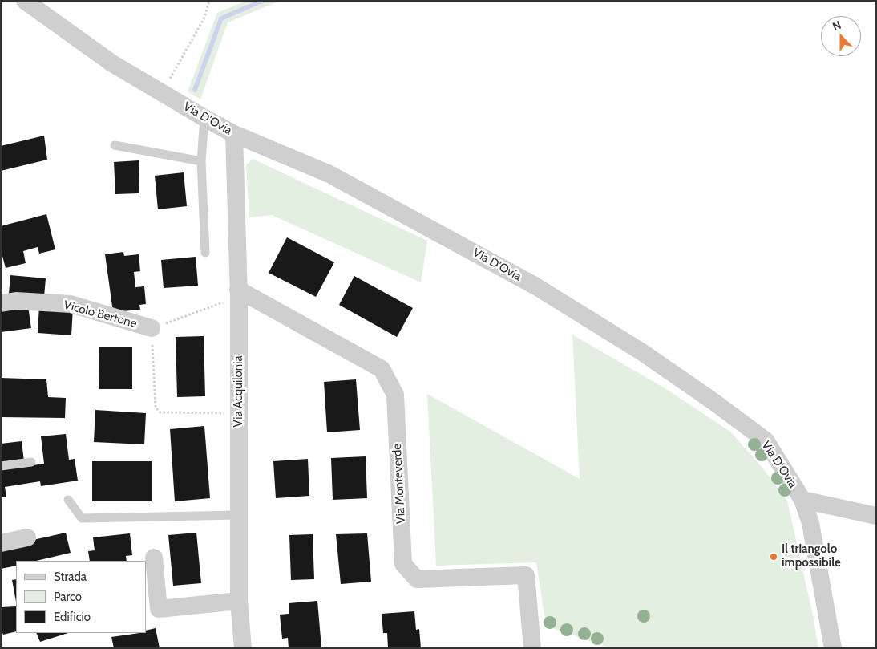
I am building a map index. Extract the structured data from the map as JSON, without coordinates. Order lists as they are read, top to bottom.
{
  "streets": {
    "street": [
      "Via D'Ovia",
      "Vicolo Bertone",
      "Via Acquilonia",
      "Via Monteverde"
    ]
  },
  "crossings": [
    ["Via D'Ovia", "Via Acquilonia"],
    ["Via Acquilonia", "Via Monteverde"]
  ],
  "places": ["Il triangolo impossibile"],
  "legend": ["Strada", "Parco", "Edificio"],
  "north": "top"
}
